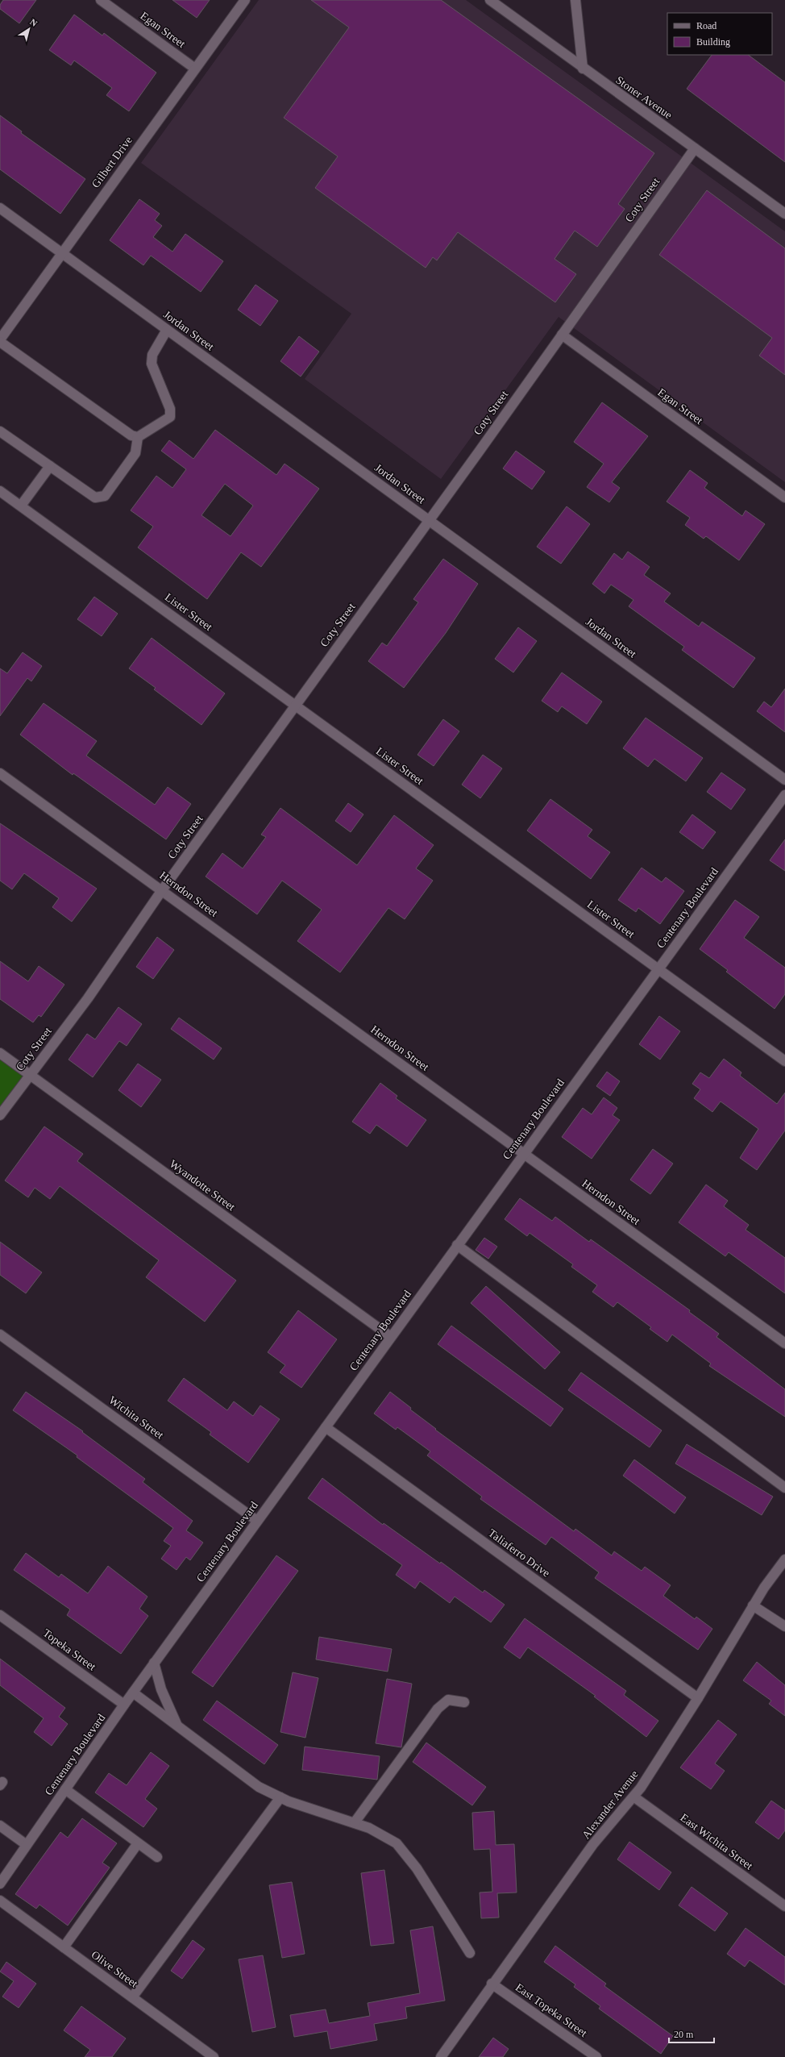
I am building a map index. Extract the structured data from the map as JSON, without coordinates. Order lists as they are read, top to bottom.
{
  "streets": {
    "street": [
      "Egan Street",
      "Stoner Avenue",
      "Gilbert Drive",
      "Coty Street",
      "Jordan Street",
      "Lister Street",
      "Herndon Street",
      "Centenary Boulevard",
      "Wyandotte Street",
      "Wichita Street",
      "Taliaferro Drive",
      "Topeka Street",
      "Alexander Avenue",
      "East Wichita Street",
      "Olive Street",
      "East Topeka Street"
    ]
  },
  "crossings": [
    ["Egan Street", "Gilbert Drive"],
    ["Egan Street", "Coty Street"],
    ["Stoner Avenue", "Coty Street"],
    ["Gilbert Drive", "Jordan Street"],
    ["Coty Street", "Jordan Street"],
    ["Coty Street", "Lister Street"],
    ["Coty Street", "Herndon Street"],
    ["Coty Street", "Wyandotte Street"],
    ["Lister Street", "Centenary Boulevard"],
    ["Herndon Street", "Centenary Boulevard"],
    ["Centenary Boulevard", "Wyandotte Street"],
    ["Centenary Boulevard", "Wichita Street"],
    ["Centenary Boulevard", "Taliaferro Drive"],
    ["Centenary Boulevard", "Topeka Street"],
    ["Taliaferro Drive", "Alexander Avenue"],
    ["Alexander Avenue", "East Wichita Street"],
    ["Alexander Avenue", "East Topeka Street"]
  ],
  "legend": ["Road", "Building"],
  "scale_bar": "20 m",
  "north": "top right"
}
